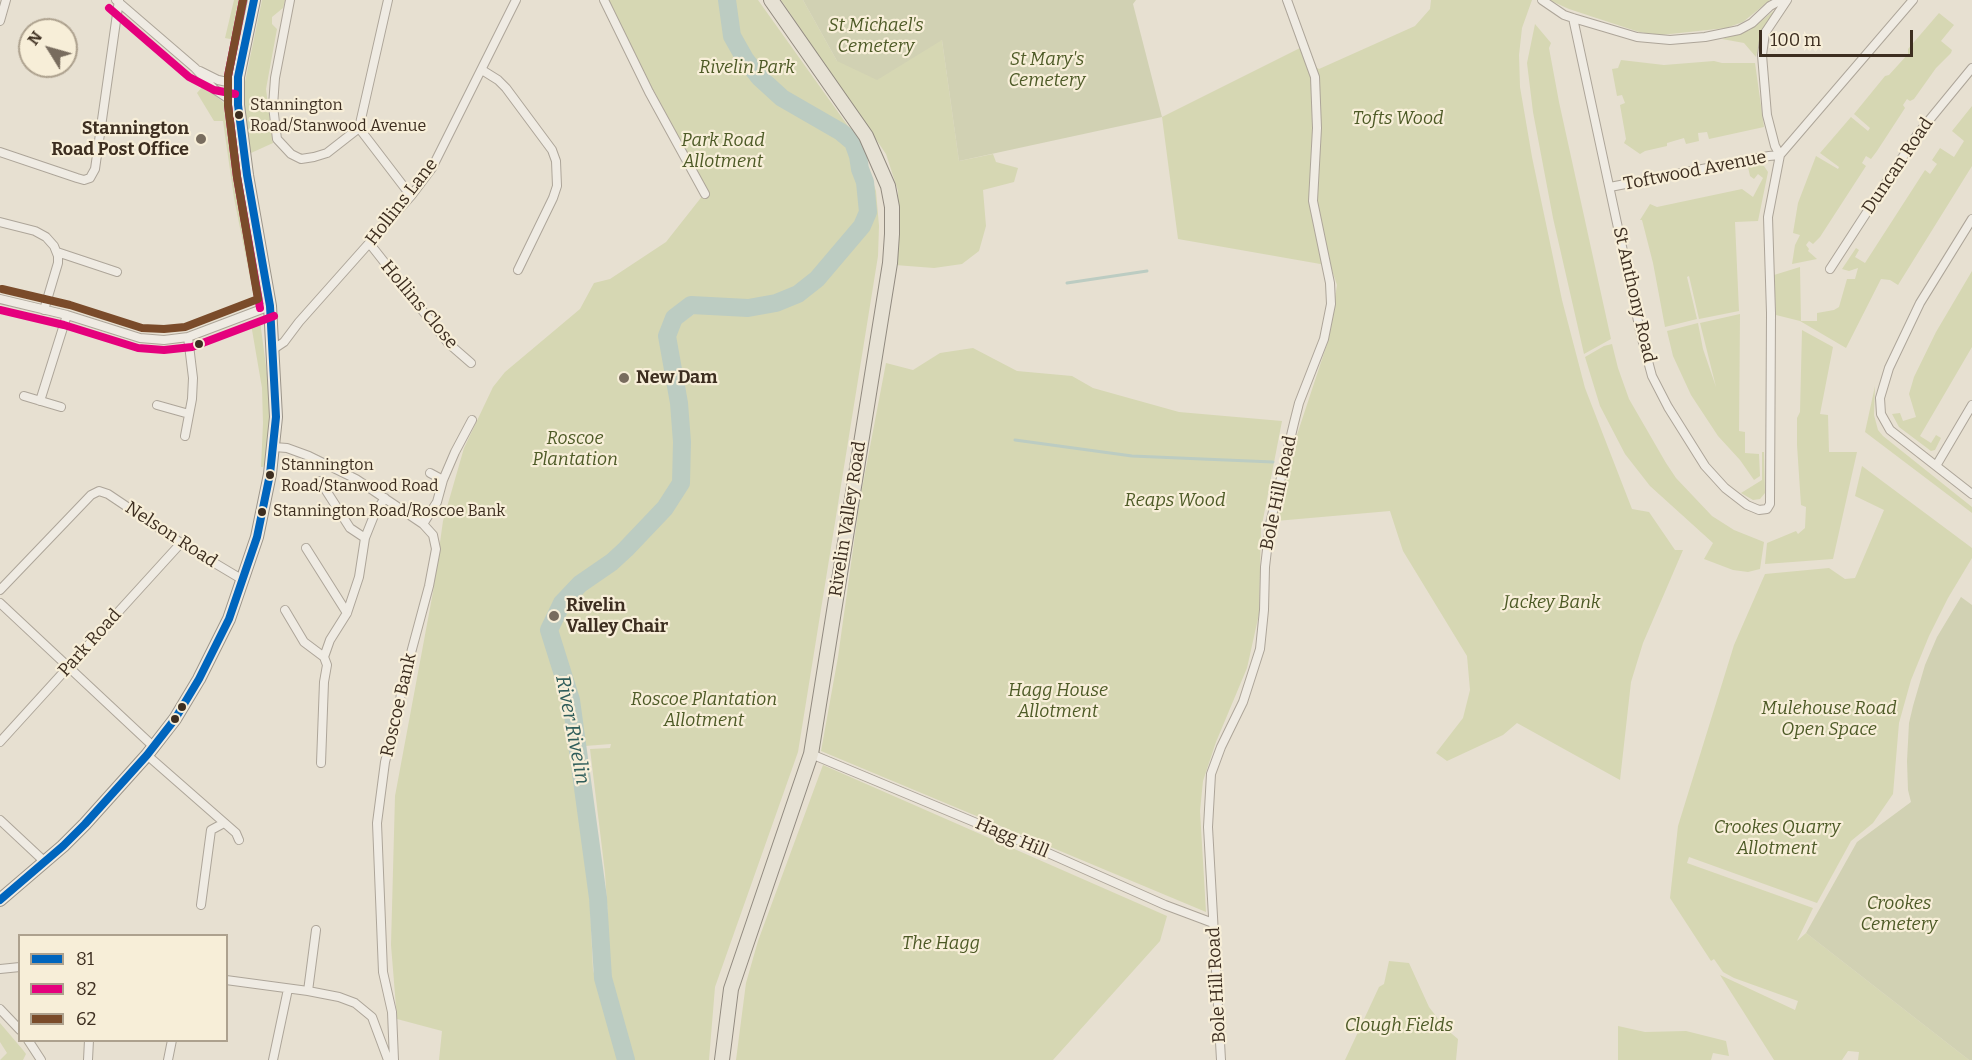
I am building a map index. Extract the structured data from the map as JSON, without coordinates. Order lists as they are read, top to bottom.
{
  "streets": {
    "main road": ["Rivelin Valley Road"],
    "street": [
      "Duncan Road",
      "Toftwood Avenue",
      "Hollins Lane",
      "St Anthony Road",
      "Hollins Close",
      "Bole Hill Road",
      "Nelson Road",
      "Park Road",
      "Roscoe Bank",
      "Hagg Hill"
    ]
  },
  "crossings": [
    ["Toftwood Avenue", "St Anthony Road"],
    ["Hollins Lane", "Hollins Close"],
    ["Bole Hill Road", "Hagg Hill"],
    ["Rivelin Valley Road", "Hagg Hill"],
    ["Nelson Road", "Park Road"]
  ],
  "water": ["River Rivelin"],
  "parks": [
    "St Michael's Cemetery",
    "St Mary's Cemetery",
    "Rivelin Park",
    "Tofts Wood",
    "Park Road Allotment",
    "Roscoe Plantation",
    "Reaps Wood",
    "Jackey Bank",
    "Hagg House Allotment",
    "Roscoe Plantation Allotment",
    "Mulehouse Road Open Space",
    "Crookes Quarry Allotment",
    "Crookes Cemetery",
    "The Hagg",
    "Clough Fields"
  ],
  "places": [
    "Stannington Road/Stanwood Avenue",
    "Stannington Road Post Office",
    "New Dam",
    "Stannington Road/Stanwood Road",
    "Stannington Road/Roscoe Bank",
    "Rivelin Valley Chair"
  ],
  "lines": ["transit line 81", "transit line 82", "transit line 62"],
  "legend": ["81", "82", "62"],
  "scale_bar": "100 m",
  "north": "top left"
}
